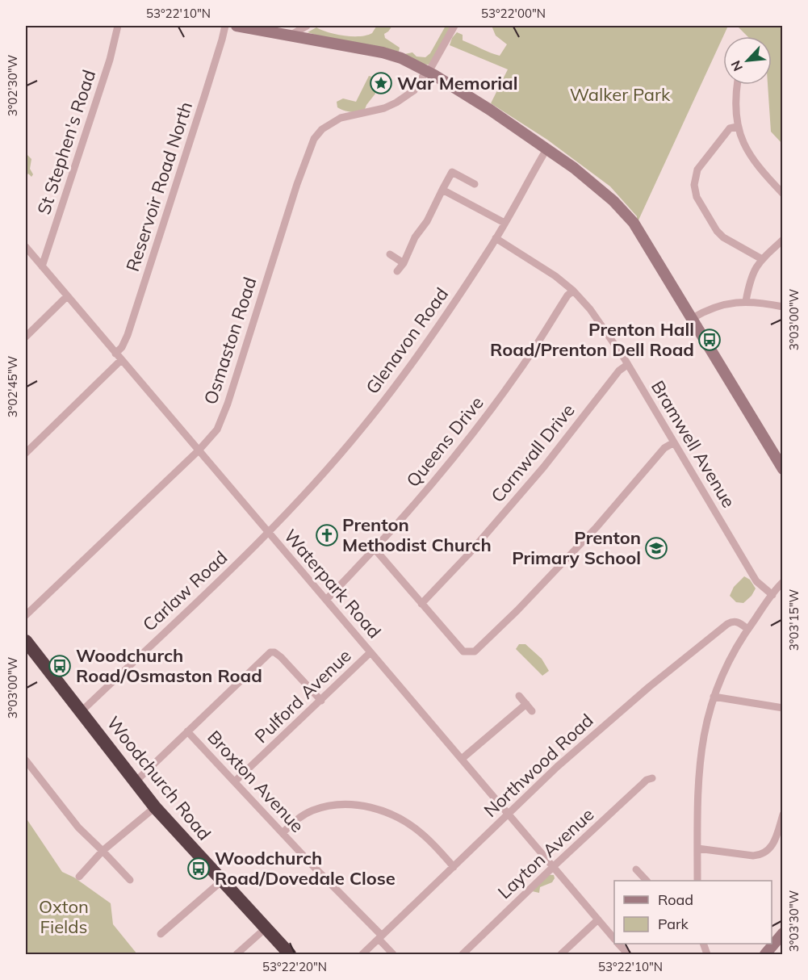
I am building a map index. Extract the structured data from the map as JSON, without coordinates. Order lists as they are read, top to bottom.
{
  "streets": {
    "highway": ["Woodchurch Road"],
    "street": [
      "St Stephen's Road",
      "Reservoir Road North",
      "Osmaston Road",
      "Glenavon Road",
      "Queens Drive",
      "Bramwell Avenue",
      "Cornwall Drive",
      "Waterpark Road",
      "Carlaw Road",
      "Pulford Avenue",
      "Northwood Road",
      "Broxton Avenue",
      "Layton Avenue"
    ]
  },
  "crossings": [
    ["St Stephen's Road", "Waterpark Road"],
    ["Reservoir Road North", "Waterpark Road"],
    ["Osmaston Road", "Waterpark Road"],
    ["Glenavon Road", "Bramwell Avenue"],
    ["Glenavon Road", "Waterpark Road"],
    ["Glenavon Road", "Carlaw Road"],
    ["Queens Drive", "Bramwell Avenue"],
    ["Queens Drive", "Waterpark Road"],
    ["Bramwell Avenue", "Cornwall Drive"],
    ["Waterpark Road", "Carlaw Road"],
    ["Waterpark Road", "Pulford Avenue"],
    ["Waterpark Road", "Northwood Road"],
    ["Waterpark Road", "Layton Avenue"],
    ["Carlaw Road", "Woodchurch Road"],
    ["Pulford Avenue", "Broxton Avenue"],
    ["Northwood Road", "Broxton Avenue"]
  ],
  "parks": ["Walker Park", "Oxton Fields"],
  "places": {
    "place": ["War Memorial"],
    "bus stop": ["Prenton Hall Road/Prenton Dell Road", "Woodchurch Road/Osmaston Road", "Woodchurch Road/Dovedale Close"],
    "church": ["Prenton Methodist Church"],
    "school or university": ["Prenton Primary School"]
  },
  "legend": ["Road", "Park"],
  "north": "bottom left",
  "coordinates": [
    "53°22'10\"N",
    "53°22'00\"N",
    "3°02'30\"W",
    "3°03'00\"W",
    "3°02'45\"W",
    "3°03'15\"W",
    "3°03'30\"W",
    "53°22'20\"N"
  ]
}
